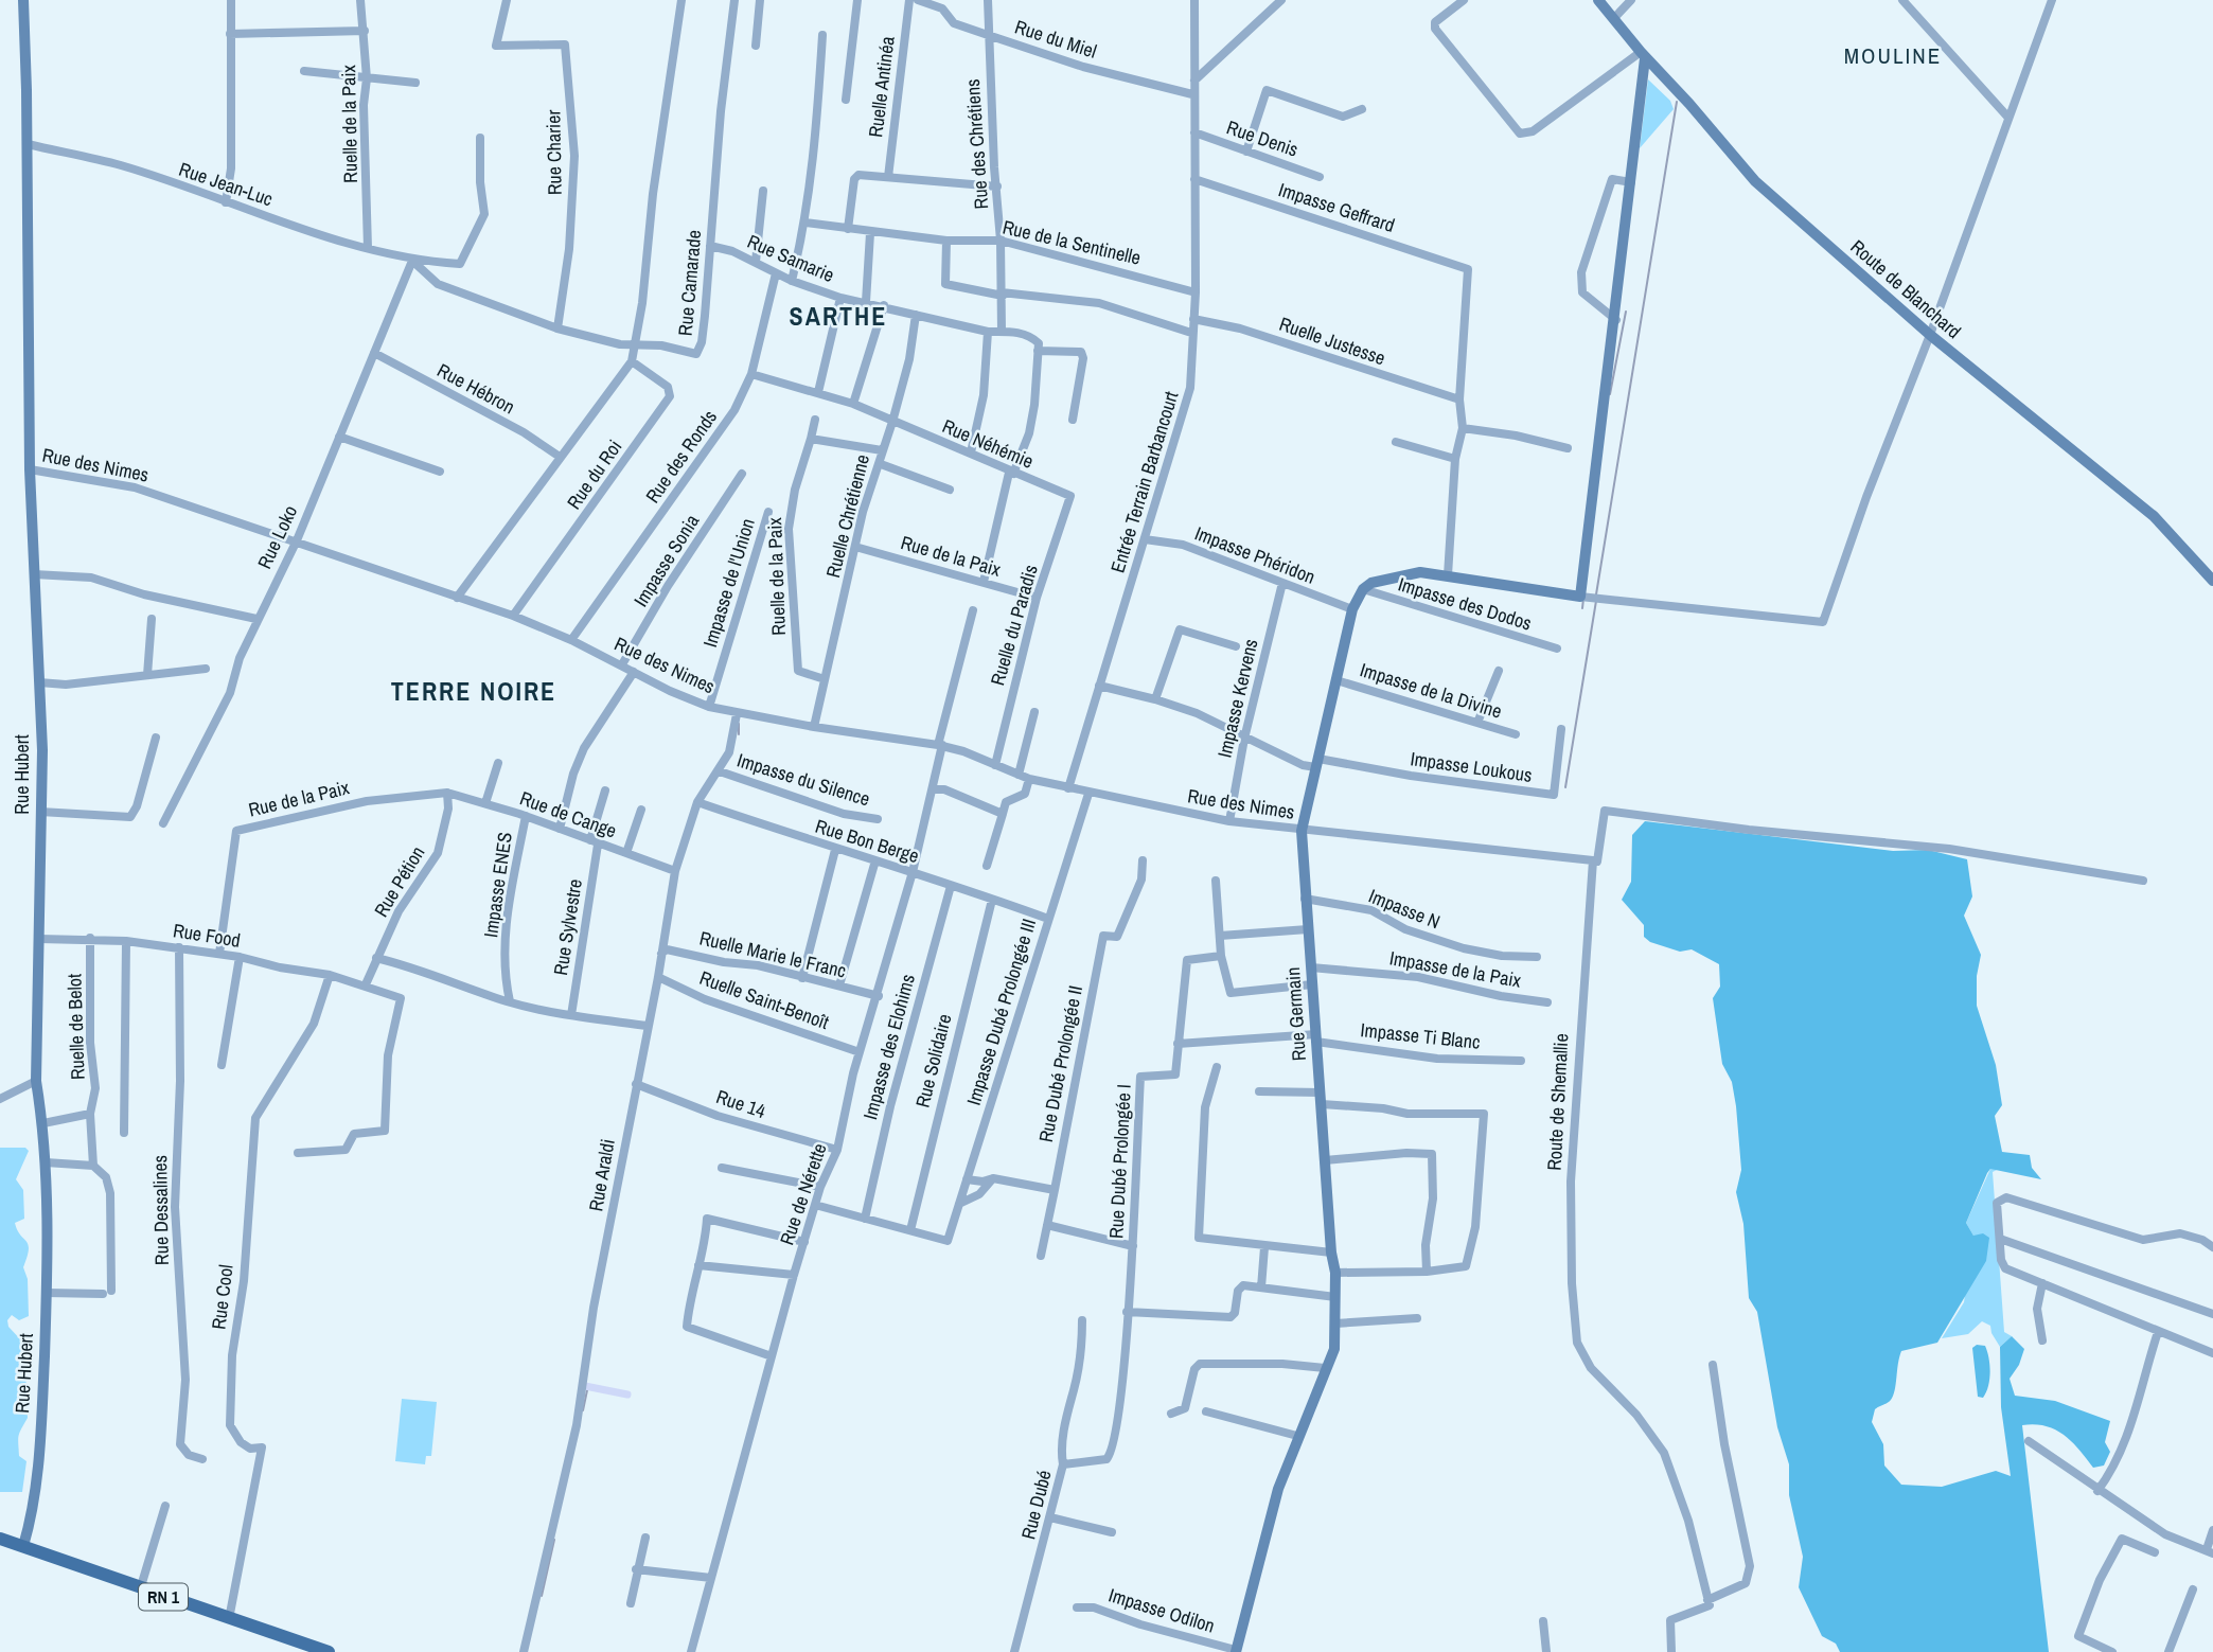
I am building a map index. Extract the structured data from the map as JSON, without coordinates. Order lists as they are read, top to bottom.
{
  "streets": {
    "main road": ["RN 1"],
    "street": [
      "Rue du Miel",
      "Ruelle Antinéa",
      "Ruelle de la Paix",
      "Rue Denis",
      "Rue des Chrétiens",
      "Rue Charier",
      "Rue Jean-Luc",
      "Impasse Geffrard",
      "Rue de la Sentinelle",
      "Rue Samarie",
      "Rue Camarade",
      "Route de Blanchard",
      "Ruelle Justesse",
      "Rue Hébron",
      "Rue Néhémie",
      "Rue des Ronds",
      "Rue des Nimes",
      "Rue du Roi",
      "Entrée Terrain Barbancourt",
      "Ruelle Chrétienne",
      "Rue Loko",
      "Impasse Phéridon",
      "Rue de la Paix",
      "Impasse Sonia",
      "Impasse de l'Union",
      "Impasse des Dodos",
      "Ruelle du Paradis",
      "Impasse de la Divine",
      "Impasse Kervens",
      "Impasse Loukous",
      "Rue Hubert",
      "Impasse du Silence",
      "Rue de Cange",
      "Rue Bon Berge",
      "Rue Pétion",
      "Impasse ENES",
      "Impasse N",
      "Rue Sylvestre",
      "Rue Food",
      "Ruelle Marie le Franc",
      "Impasse de la Paix",
      "Ruelle Saint-Benoît",
      "Impasse Dubé Prolongée III",
      "Rue Germain",
      "Ruelle de Belot",
      "Impasse Ti Blanc",
      "Impasse des Elohims",
      "Rue Solidaire",
      "Rue Dubé Prolongée II",
      "Route de Shemallie",
      "Rue 14",
      "Rue Dubé Prolongée I",
      "Rue Araldi",
      "Rue de Nérette",
      "Rue Dessalines",
      "Rue Cool",
      "Rue Dubé",
      "Impasse Odilon"
    ]
  },
  "crossings": [
    ["Rue du Miel", "Rue des Chrétiens"],
    ["Rue du Miel", "Entrée Terrain Barbancourt"],
    ["Ruelle de la Paix", "Rue Jean-Luc"],
    ["Ruelle de la Paix", "Ruelle Chrétienne"],
    ["Rue Denis", "Entrée Terrain Barbancourt"],
    ["Rue des Chrétiens", "Rue de la Sentinelle"],
    ["Rue des Chrétiens", "Rue Samarie"],
    ["Rue Charier", "Rue Camarade"],
    ["Rue Jean-Luc", "Rue Camarade"],
    ["Rue Jean-Luc", "Rue Loko"],
    ["Rue Jean-Luc", "Rue Hubert"],
    ["Impasse Geffrard", "Ruelle Justesse"],
    ["Impasse Geffrard", "Entrée Terrain Barbancourt"],
    ["Rue de la Sentinelle", "Entrée Terrain Barbancourt"],
    ["Rue Samarie", "Rue Camarade"],
    ["Rue Samarie", "Rue des Ronds"],
    ["Rue Samarie", "Ruelle Chrétienne"],
    ["Rue Camarade", "Rue Loko"],
    ["Ruelle Justesse", "Entrée Terrain Barbancourt"],
    ["Rue Hébron", "Rue Loko"],
    ["Rue Néhémie", "Rue des Ronds"],
    ["Rue Néhémie", "Ruelle Chrétienne"],
    ["Rue Néhémie", "Ruelle du Paradis"],
    ["Rue des Ronds", "Rue des Nimes"],
    ["Rue des Nimes", "Rue du Roi"],
    ["Rue des Nimes", "Entrée Terrain Barbancourt"],
    ["Rue des Nimes", "Ruelle Chrétienne"],
    ["Rue des Nimes", "Rue Loko"],
    ["Rue des Nimes", "Impasse Sonia"],
    ["Rue des Nimes", "Impasse de l'Union"],
    ["Rue des Nimes", "Ruelle du Paradis"],
    ["Rue des Nimes", "Impasse Kervens"],
    ["Rue des Nimes", "Rue Hubert"],
    ["Rue des Nimes", "Impasse Dubé Prolongée III"],
    ["Rue des Nimes", "Rue Germain"],
    ["Rue des Nimes", "Rue Araldi"],
    ["Rue des Nimes", "Rue de Nérette"],
    ["Entrée Terrain Barbancourt", "Impasse Phéridon"],
    ["Entrée Terrain Barbancourt", "Impasse Loukous"],
    ["Ruelle Chrétienne", "Rue de la Paix"],
    ["Impasse Phéridon", "Impasse Kervens"],
    ["Impasse Phéridon", "Rue Germain"],
    ["Rue de la Paix", "Ruelle du Paradis"],
    ["Rue de la Paix", "Rue de Cange"],
    ["Rue de la Paix", "Rue Pétion"],
    ["Rue de la Paix", "Rue Food"],
    ["Impasse des Dodos", "Rue Germain"],
    ["Impasse de la Divine", "Rue Germain"],
    ["Impasse Kervens", "Impasse Loukous"],
    ["Impasse Loukous", "Rue Germain"],
    ["Rue Hubert", "Rue Food"],
    ["Rue Hubert", "Ruelle de Belot"],
    ["Rue Hubert", "RN 1"],
    ["Impasse du Silence", "Rue Araldi"],
    ["Rue de Cange", "Rue Pétion"],
    ["Rue de Cange", "Impasse ENES"],
    ["Rue de Cange", "Rue Sylvestre"],
    ["Rue de Cange", "Rue Araldi"],
    ["Rue Bon Berge", "Impasse Dubé Prolongée III"],
    ["Rue Bon Berge", "Impasse des Elohims"],
    ["Rue Bon Berge", "Rue Solidaire"],
    ["Rue Bon Berge", "Rue Araldi"],
    ["Rue Bon Berge", "Rue de Nérette"],
    ["Rue Pétion", "Rue Food"],
    ["Impasse N", "Rue Germain"],
    ["Rue Food", "Ruelle de Belot"],
    ["Rue Food", "Rue Dessalines"],
    ["Rue Food", "Rue Cool"],
    ["Ruelle Marie le Franc", "Rue Araldi"],
    ["Ruelle Marie le Franc", "Rue de Nérette"],
    ["Impasse de la Paix", "Rue Germain"],
    ["Ruelle Saint-Benoît", "Rue Araldi"],
    ["Ruelle Saint-Benoît", "Rue de Nérette"],
    ["Impasse Dubé Prolongée III", "Rue Solidaire"],
    ["Rue Germain", "Impasse Ti Blanc"],
    ["Rue Germain", "Impasse Odilon"],
    ["Impasse Ti Blanc", "Rue Dubé Prolongée I"],
    ["Rue 14", "Rue Araldi"],
    ["Rue 14", "Rue de Nérette"],
    ["Rue Dubé Prolongée I", "Rue Dubé"],
    ["Rue Cool", "RN 1"]
  ],
  "districts": ["MOULINE", "SARTHE", "TERRE NOIRE"]
}
